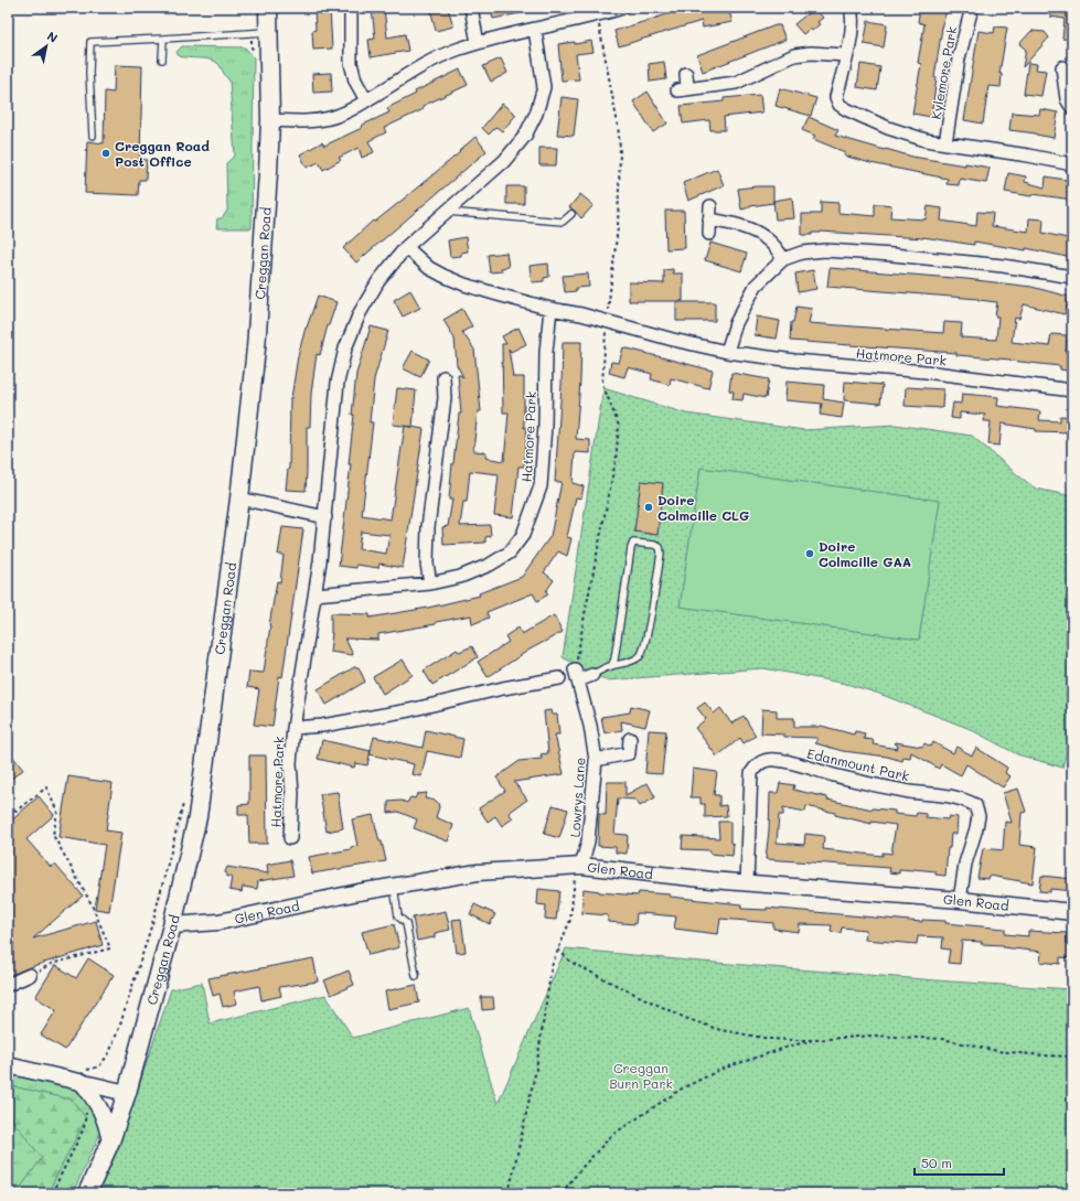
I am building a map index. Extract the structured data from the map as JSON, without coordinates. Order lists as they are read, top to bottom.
{
  "streets": {
    "main road": ["Creggan Road"],
    "street": [
      "Kylemore Park",
      "Hatmore Park",
      "Edanmount Park",
      "Lowrys Lane",
      "Glen Road"
    ]
  },
  "crossings": [
    ["Creggan Road", "Glen Road"],
    ["Edanmount Park", "Glen Road"],
    ["Lowrys Lane", "Glen Road"]
  ],
  "parks": ["Creggan Burn Park"],
  "places": ["Creggan Road Post Office", "Doire Colmcille CLG", "Doire Colmcille GAA"],
  "scale_bar": "50 m",
  "north": "top right"
}
